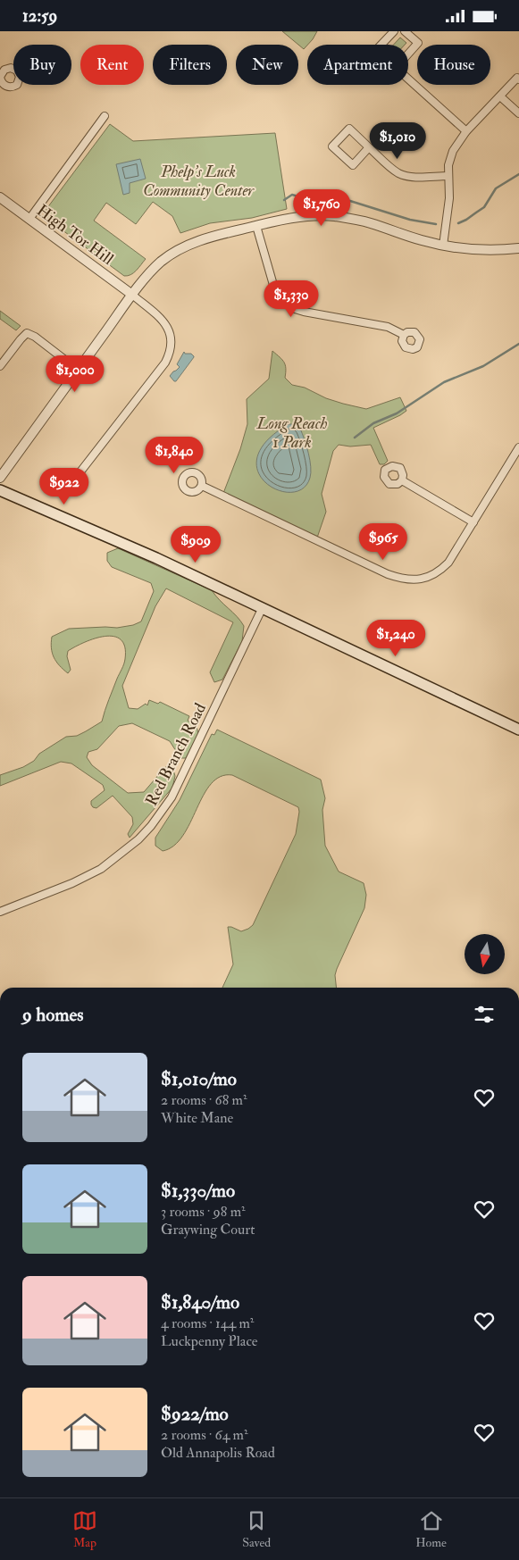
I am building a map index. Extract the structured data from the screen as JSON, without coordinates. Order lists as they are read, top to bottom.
{
  "streets": {
    "street": ["High Tor Hill", "Red Branch Road"]
  },
  "parks": ["Phelp's Luck Community Center", "Long Reach 1 Park"],
  "north": "bottom",
  "page": {
    "status": "12:59",
    "chip": [
      "Buy",
      "Rent",
      "Filters",
      "New",
      "Apartment",
      "House"
    ],
    "price": [
      "$1,010",
      "$1,760",
      "$1,330",
      "$1,000",
      "$1,840",
      "$922",
      "$965",
      "$909",
      "$1,240"
    ],
    "heading": "9 homes",
    "list": [
      {
        "name": "$1,010/mo",
        "note": "2 rooms · 68 m² · White Mane"
      },
      {
        "name": "$1,330/mo",
        "note": "3 rooms · 98 m² · Graywing Court"
      },
      {
        "name": "$1,840/mo",
        "note": "4 rooms · 144 m² · Luckpenny Place"
      },
      {
        "name": "$922/mo",
        "note": "2 rooms · 64 m² · Old Annapolis Road"
      }
    ],
    "tabs": ["Map", "Saved", "Home"]
  }
}
